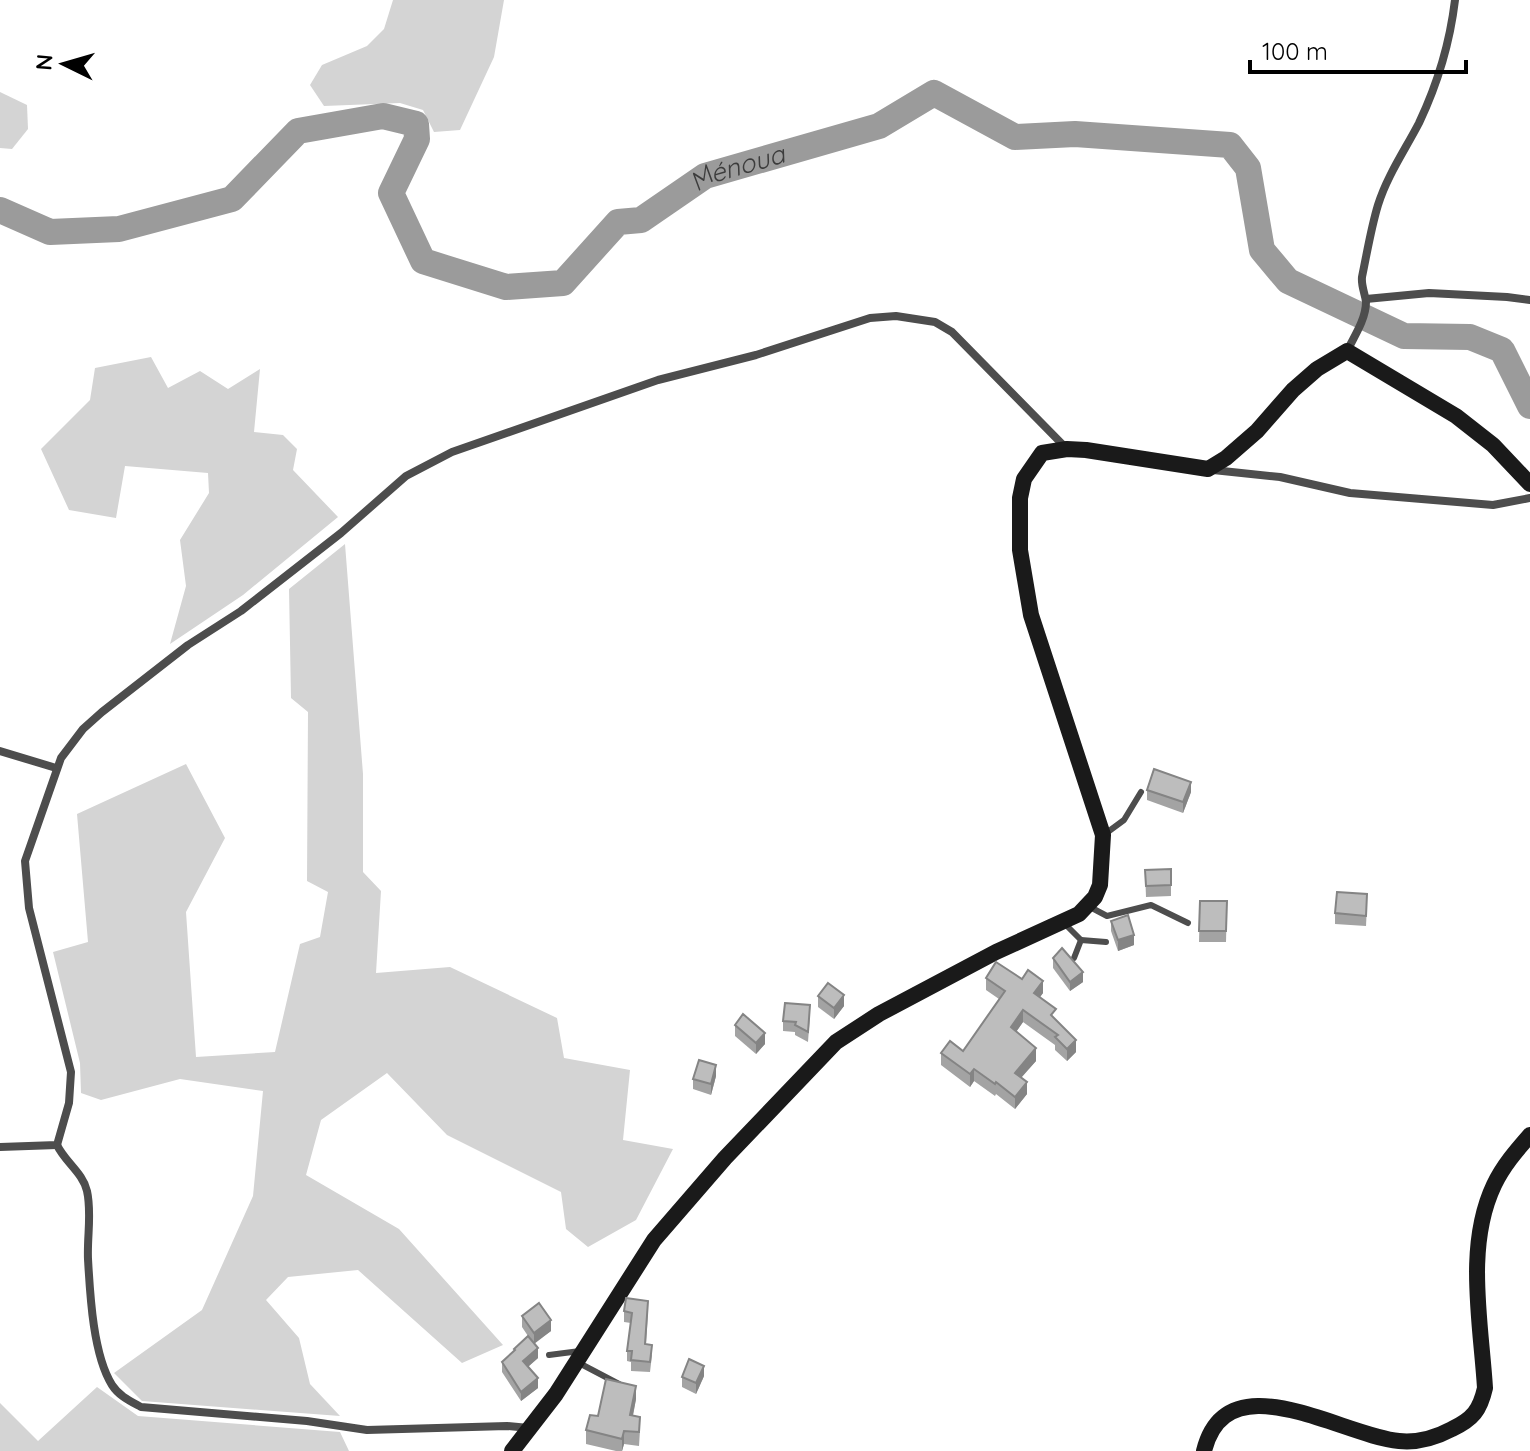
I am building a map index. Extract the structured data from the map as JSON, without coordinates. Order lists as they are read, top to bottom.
{
  "water": ["Ménoua"],
  "scale_bar": "100 m",
  "north": "left"
}
